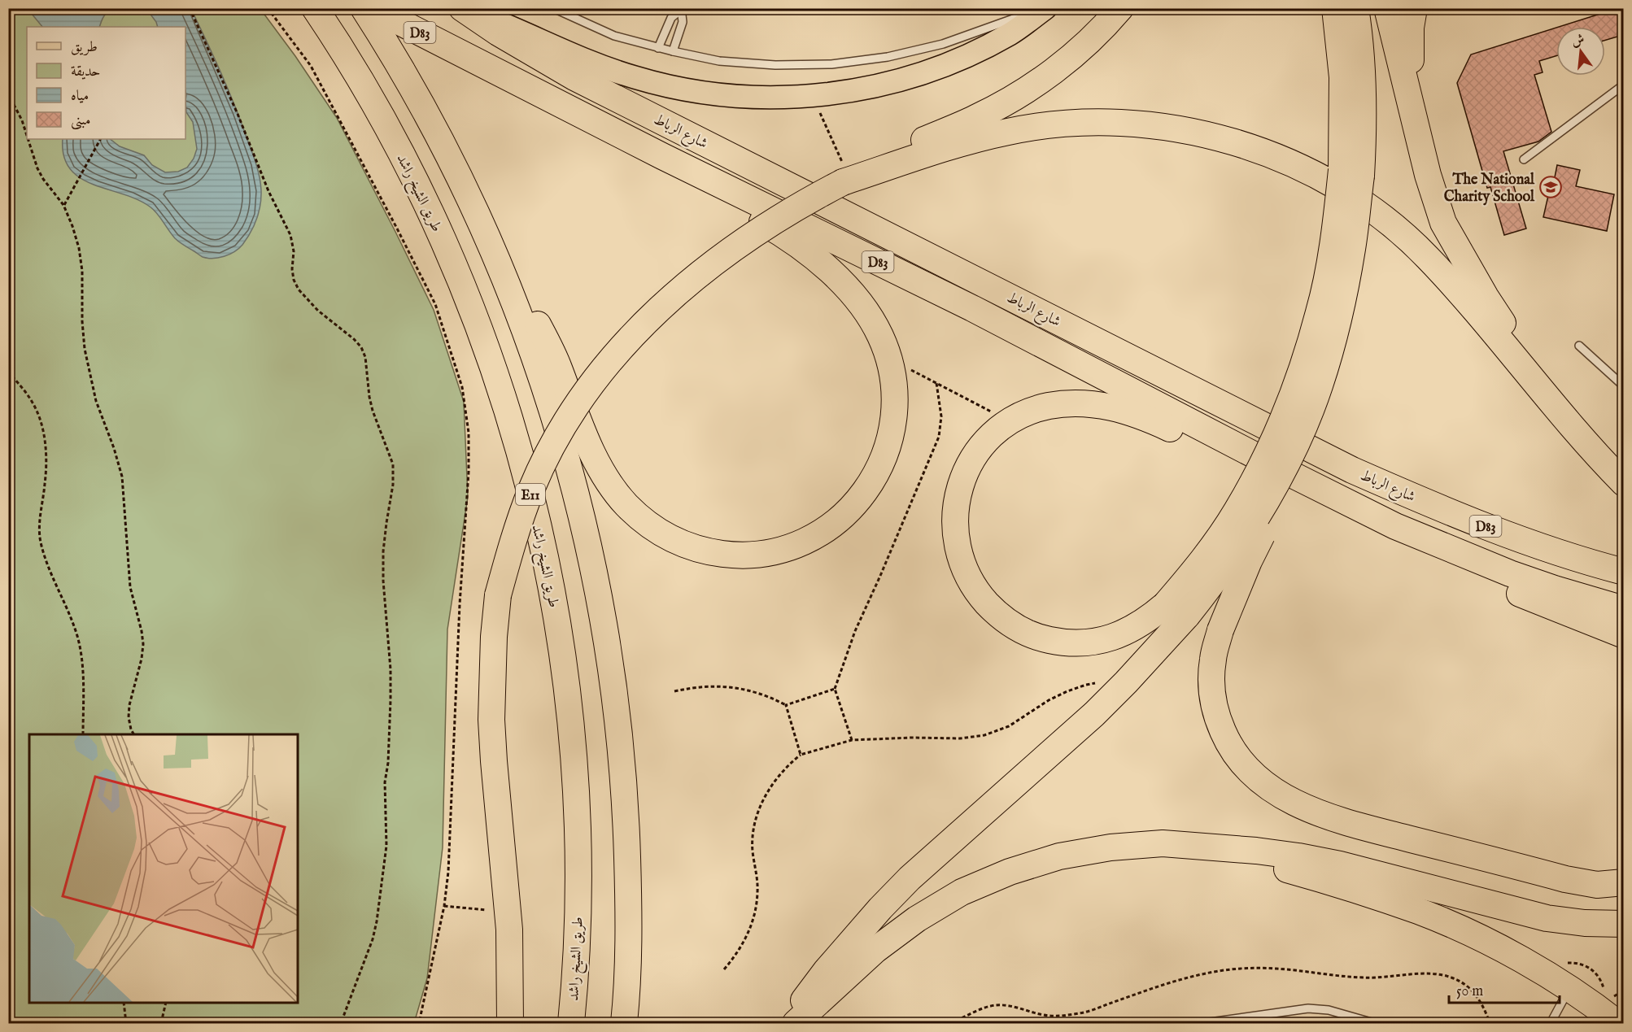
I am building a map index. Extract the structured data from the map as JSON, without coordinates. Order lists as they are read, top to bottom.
{
  "streets": {
    "highway": [
      "D83",
      "شارع الرباط",
      "طريق الشيخ راشد",
      "E11"
    ]
  },
  "places": {
    "school or university": ["The National Charity School"]
  },
  "legend": [
    "طريق",
    "حديقة",
    "مياه",
    "مبنى"
  ],
  "scale_bar": "50 m",
  "north": "top"
}
